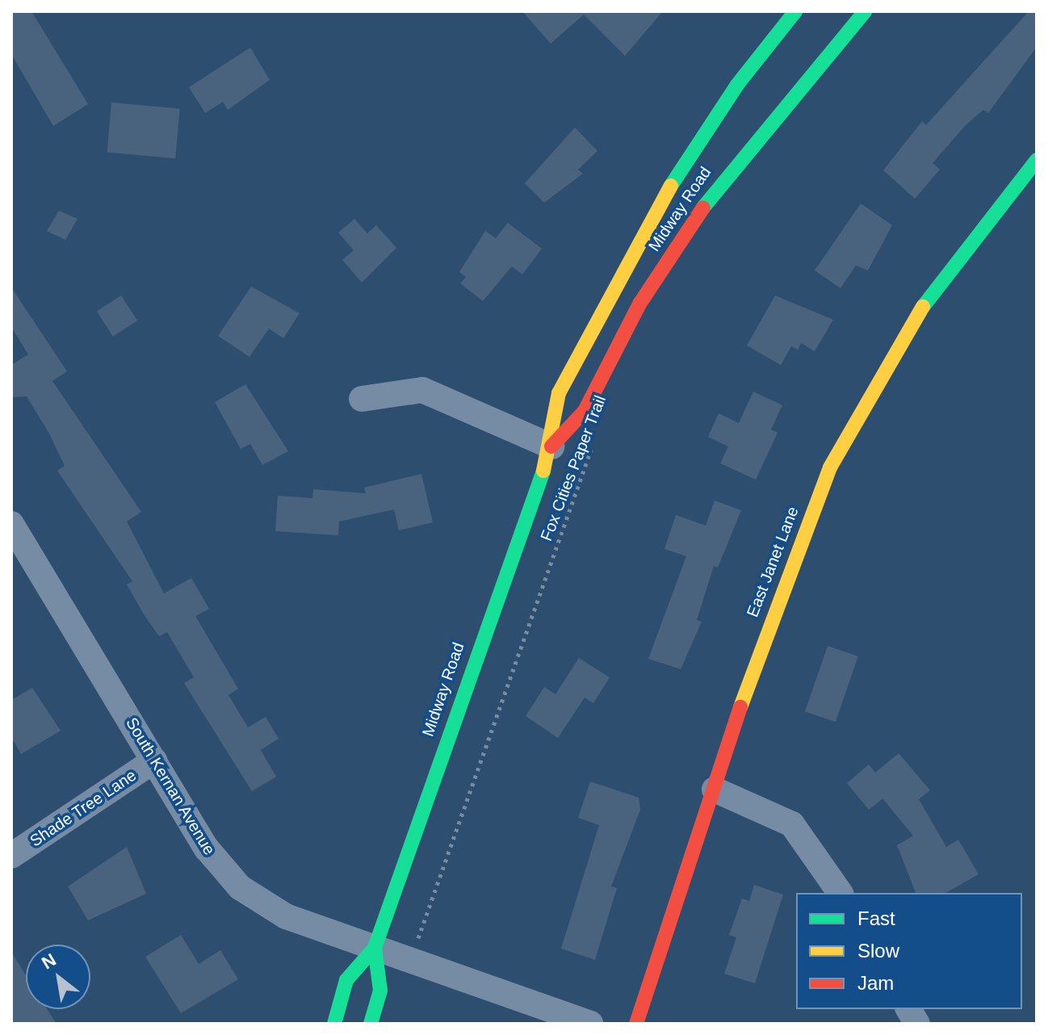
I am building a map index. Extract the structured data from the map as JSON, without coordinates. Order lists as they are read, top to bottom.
{
  "streets": {
    "main road": ["Midway Road", "East Janet Lane"],
    "street": ["South Kernan Avenue", "Shade Tree Lane"],
    "path": ["Fox Cities Paper Trail"]
  },
  "crossings": [
    ["Midway Road", "South Kernan Avenue"],
    ["Fox Cities Paper Trail", "South Kernan Avenue"],
    ["South Kernan Avenue", "Shade Tree Lane"]
  ],
  "legend": ["Fast", "Slow", "Jam"],
  "north": "top left"
}
